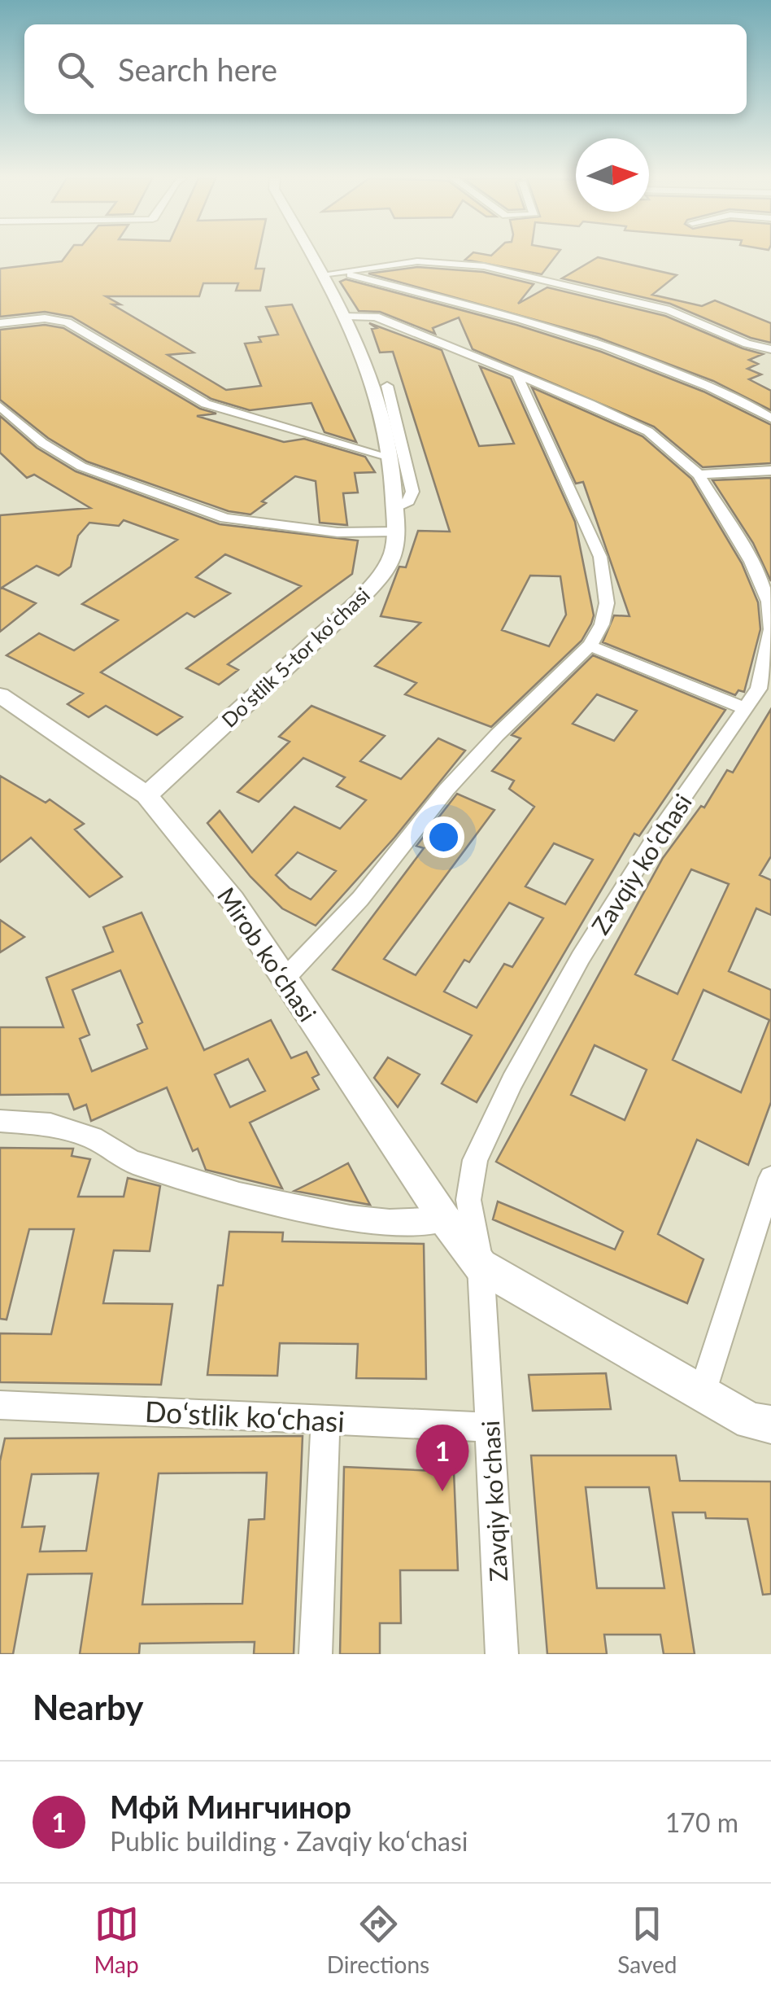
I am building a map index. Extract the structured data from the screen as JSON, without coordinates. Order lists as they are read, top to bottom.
{
  "streets": {
    "street": [
      "Doʻstlik 5-tor koʻchasi",
      "Zavqiy koʻchasi",
      "Mirob koʻchasi",
      "Doʻstlik koʻchasi"
    ]
  },
  "crossings": [
    ["Doʻstlik 5-tor koʻchasi", "Zavqiy koʻchasi"],
    ["Doʻstlik 5-tor koʻchasi", "Mirob koʻchasi"],
    ["Zavqiy koʻchasi", "Mirob koʻchasi"],
    ["Zavqiy koʻchasi", "Doʻstlik koʻchasi"]
  ],
  "north": "right",
  "page": {
    "search": "Search here",
    "pins": "1",
    "heading": "Nearby",
    "list": [
      {
        "mark": "1",
        "name": "Мфй Мингчинор",
        "note": "Public building · Zavqiy koʻchasi",
        "value": "170 m"
      }
    ],
    "nav": ["Map", "Directions", "Saved"]
  }
}
